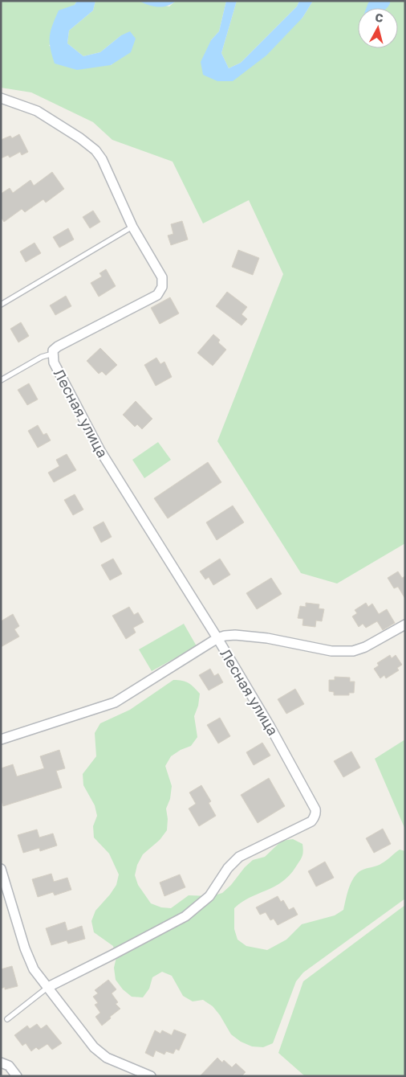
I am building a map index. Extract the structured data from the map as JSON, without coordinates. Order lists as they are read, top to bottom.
{
  "streets": {
    "street": ["Лесная улица"]
  },
  "north": "top"
}
